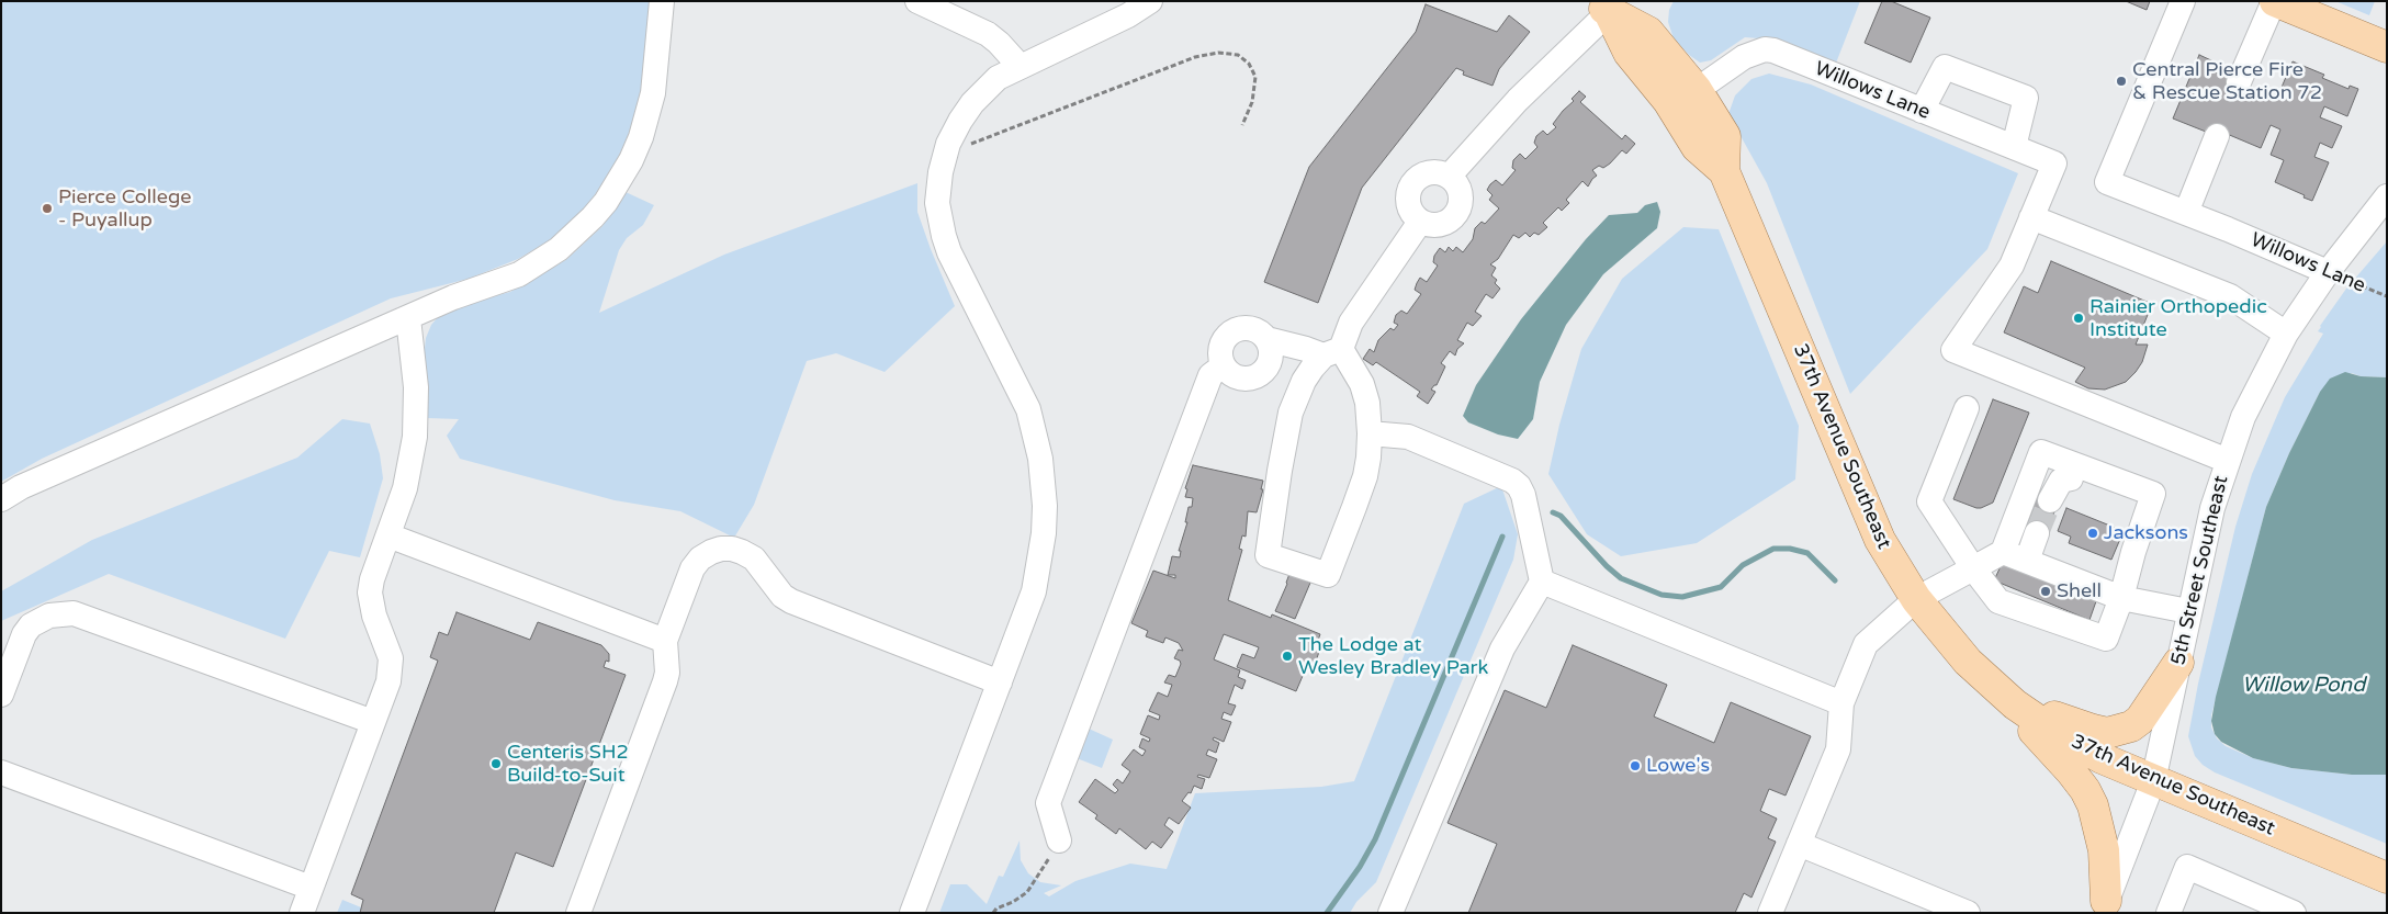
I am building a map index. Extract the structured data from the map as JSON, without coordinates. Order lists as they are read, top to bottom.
{
  "streets": {
    "main road": ["37th Avenue Southeast"],
    "street": ["Willows Lane", "5th Street Southeast"]
  },
  "crossings": [
    ["Willows Lane", "37th Avenue Southeast"],
    ["Willows Lane", "5th Street Southeast"],
    ["37th Avenue Southeast", "5th Street Southeast"]
  ],
  "water": ["Willow Pond"],
  "places": [
    "Central Pierce Fire & Rescue Station 72",
    "Pierce College - Puyallup",
    "Rainier Orthopedic Institute",
    "Jacksons",
    "Shell",
    "The Lodge at Wesley Bradley Park",
    "Centeris SH2 Build-to-Suit",
    "Lowe's"
  ]
}
